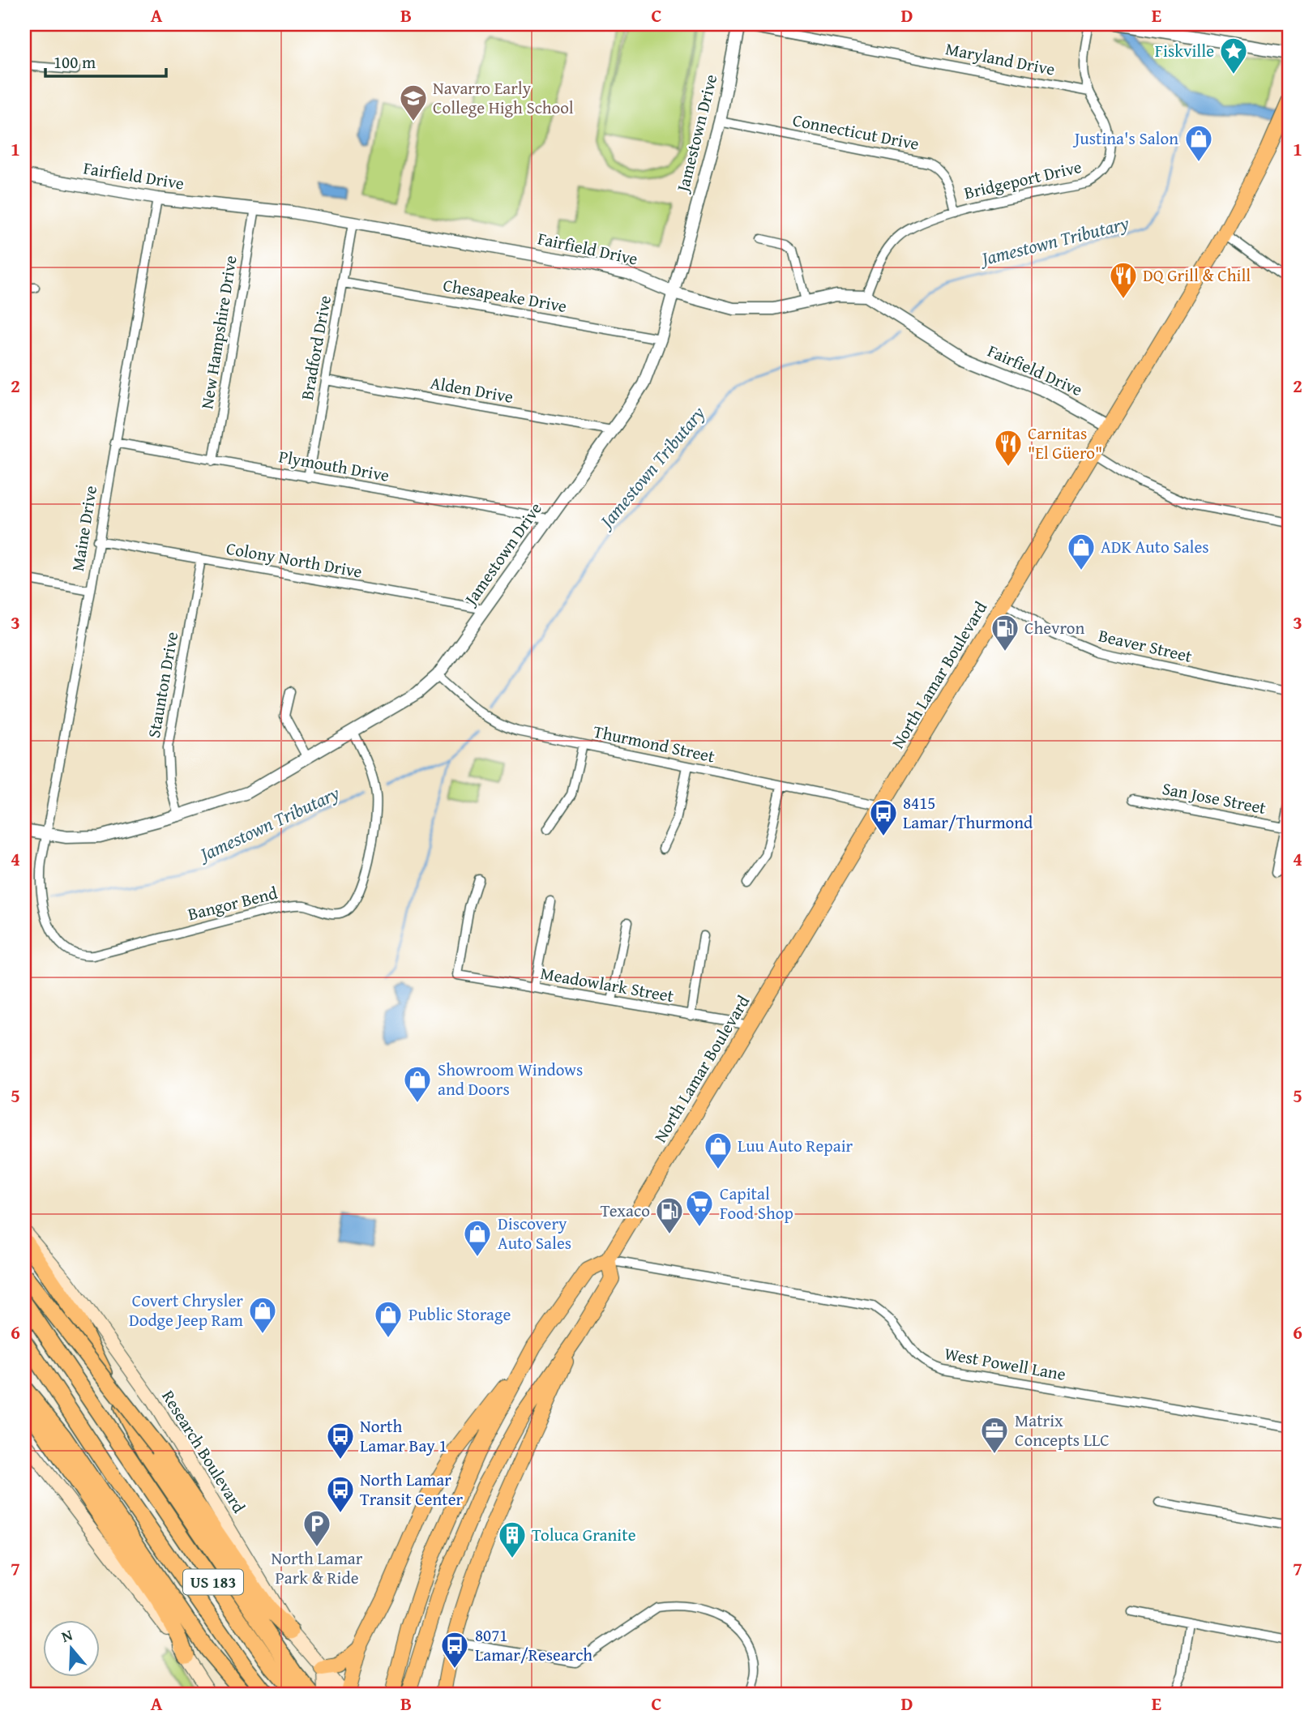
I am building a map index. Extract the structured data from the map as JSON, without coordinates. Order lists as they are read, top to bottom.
{
  "streets": {
    "highway": ["US 183"],
    "main road": ["North Lamar Boulevard", "Research Boulevard"],
    "street": [
      "Maryland Drive",
      "Connecticut Drive",
      "Jamestown Drive",
      "Fairfield Drive",
      "Bridgeport Drive",
      "Chesapeake Drive",
      "New Hampshire Drive",
      "Bradford Drive",
      "Alden Drive",
      "Plymouth Drive",
      "Maine Drive",
      "Colony North Drive",
      "Beaver Street",
      "Staunton Drive",
      "Thurmond Street",
      "San Jose Street",
      "Bangor Bend",
      "Meadowlark Street",
      "West Powell Lane"
    ]
  },
  "crossings": [
    ["Maryland Drive", "Jamestown Drive"],
    ["Maryland Drive", "Bridgeport Drive"],
    ["Connecticut Drive", "Jamestown Drive"],
    ["Connecticut Drive", "Bridgeport Drive"],
    ["Jamestown Drive", "Fairfield Drive"],
    ["Jamestown Drive", "Chesapeake Drive"],
    ["Jamestown Drive", "Alden Drive"],
    ["Jamestown Drive", "Plymouth Drive"],
    ["Jamestown Drive", "Maine Drive"],
    ["Jamestown Drive", "Colony North Drive"],
    ["Jamestown Drive", "Staunton Drive"],
    ["Jamestown Drive", "Thurmond Street"],
    ["Jamestown Drive", "Bangor Bend"],
    ["Fairfield Drive", "Bridgeport Drive"],
    ["Fairfield Drive", "New Hampshire Drive"],
    ["Fairfield Drive", "Bradford Drive"],
    ["Fairfield Drive", "Maine Drive"],
    ["Fairfield Drive", "North Lamar Boulevard"],
    ["Chesapeake Drive", "Bradford Drive"],
    ["New Hampshire Drive", "Plymouth Drive"],
    ["Bradford Drive", "Alden Drive"],
    ["Bradford Drive", "Plymouth Drive"],
    ["Plymouth Drive", "Maine Drive"],
    ["Maine Drive", "Colony North Drive"],
    ["Maine Drive", "Bangor Bend"],
    ["Colony North Drive", "Staunton Drive"],
    ["Beaver Street", "North Lamar Boulevard"],
    ["North Lamar Boulevard", "Thurmond Street"],
    ["North Lamar Boulevard", "Meadowlark Street"],
    ["North Lamar Boulevard", "West Powell Lane"]
  ],
  "water": ["Jamestown Tributary"],
  "places": {
    "place": ["Fiskville"],
    "school or university": ["Navarro Early College High School"],
    "shop": [
      "Justina's Salon",
      "ADK Auto Sales",
      "Showroom Windows and Doors",
      "Luu Auto Repair",
      "Discovery Auto Sales",
      "Covert Chrysler Dodge Jeep Ram",
      "Public Storage"
    ],
    "restaurant": ["DQ Grill & Chill", "Carnitas \"El Güero\""],
    "fuel station": ["Chevron", "Texaco"],
    "bus stop": [
      "8415 Lamar/Thurmond",
      "North Lamar Bay 1",
      "North Lamar Transit Center",
      "8071 Lamar/Research"
    ],
    "supermarket": ["Capital Food Shop"],
    "office": ["Matrix Concepts LLC"],
    "parking": ["North Lamar Park & Ride"],
    "building": ["Toluca Granite"]
  },
  "scale_bar": "100 m",
  "north": "top",
  "grid": {
    "columns": [
      "A",
      "B",
      "C",
      "D",
      "E"
    ],
    "rows": [
      "1",
      "2",
      "3",
      "4",
      "5",
      "6",
      "7"
    ]
  }
}
